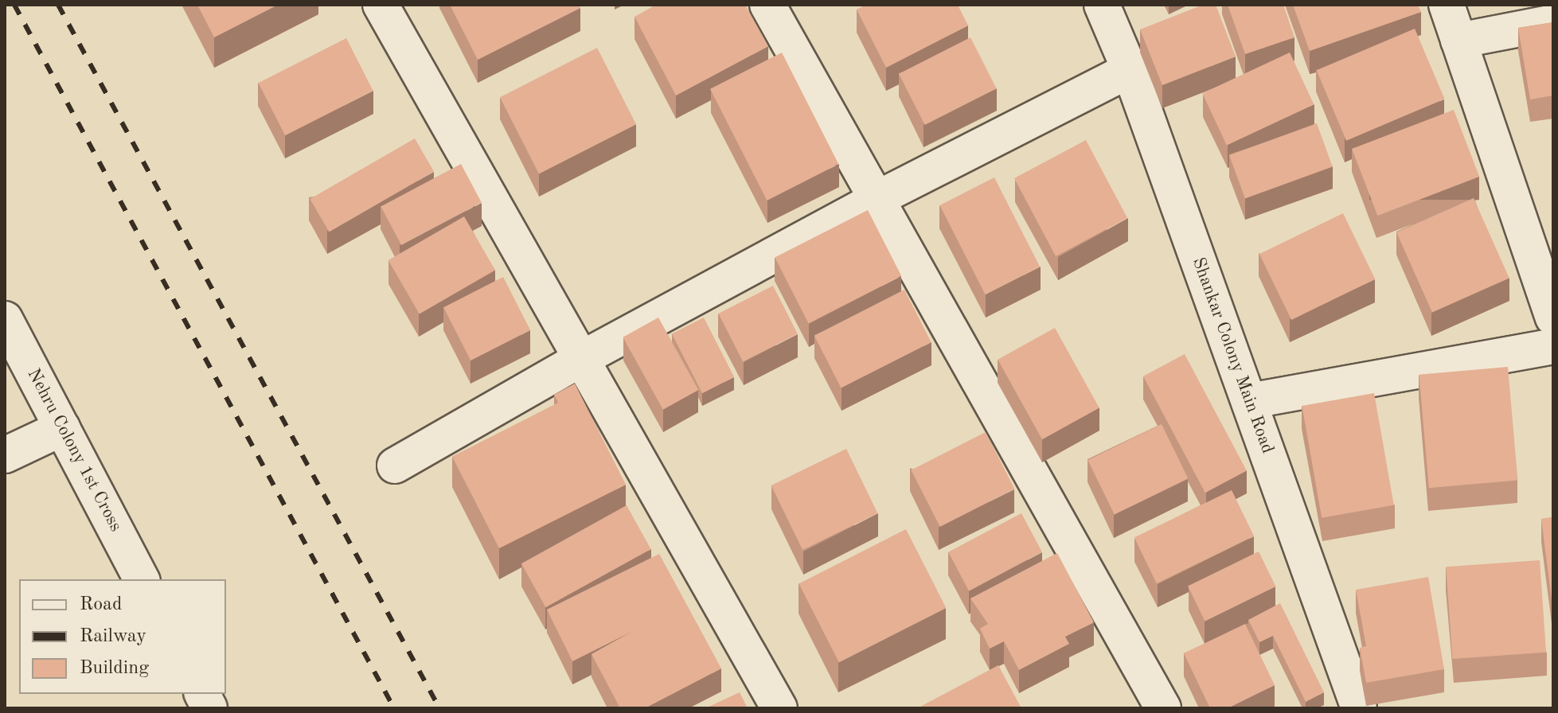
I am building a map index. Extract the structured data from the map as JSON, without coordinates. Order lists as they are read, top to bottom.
{
  "streets": {
    "street": ["Shankar Colony Main Road", "Nehru Colony 1st Cross"]
  },
  "legend": ["Road", "Railway", "Building"]
}
